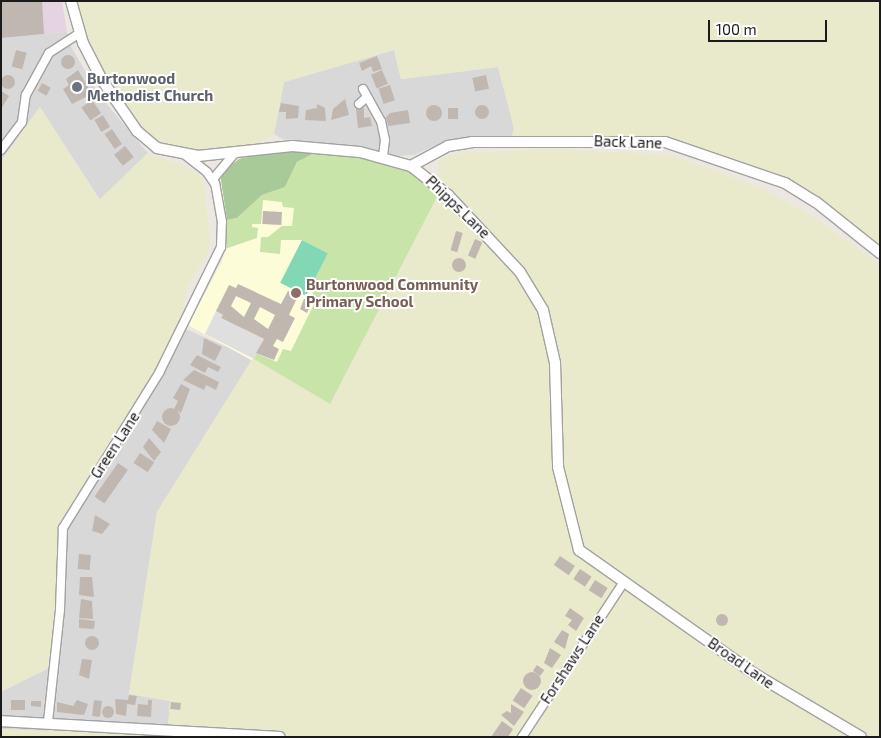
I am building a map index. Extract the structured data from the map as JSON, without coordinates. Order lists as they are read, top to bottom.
{
  "streets": {
    "street": [
      "Back Lane",
      "Phipps Lane",
      "Green Lane",
      "Forshaws Lane",
      "Broad Lane"
    ]
  },
  "crossings": [
    ["Back Lane", "Phipps Lane"],
    ["Phipps Lane", "Forshaws Lane"],
    ["Phipps Lane", "Broad Lane"],
    ["Forshaws Lane", "Broad Lane"]
  ],
  "places": ["Burtonwood Methodist Church", "Burtonwood Community Primary School"],
  "scale_bar": "100 m"
}
